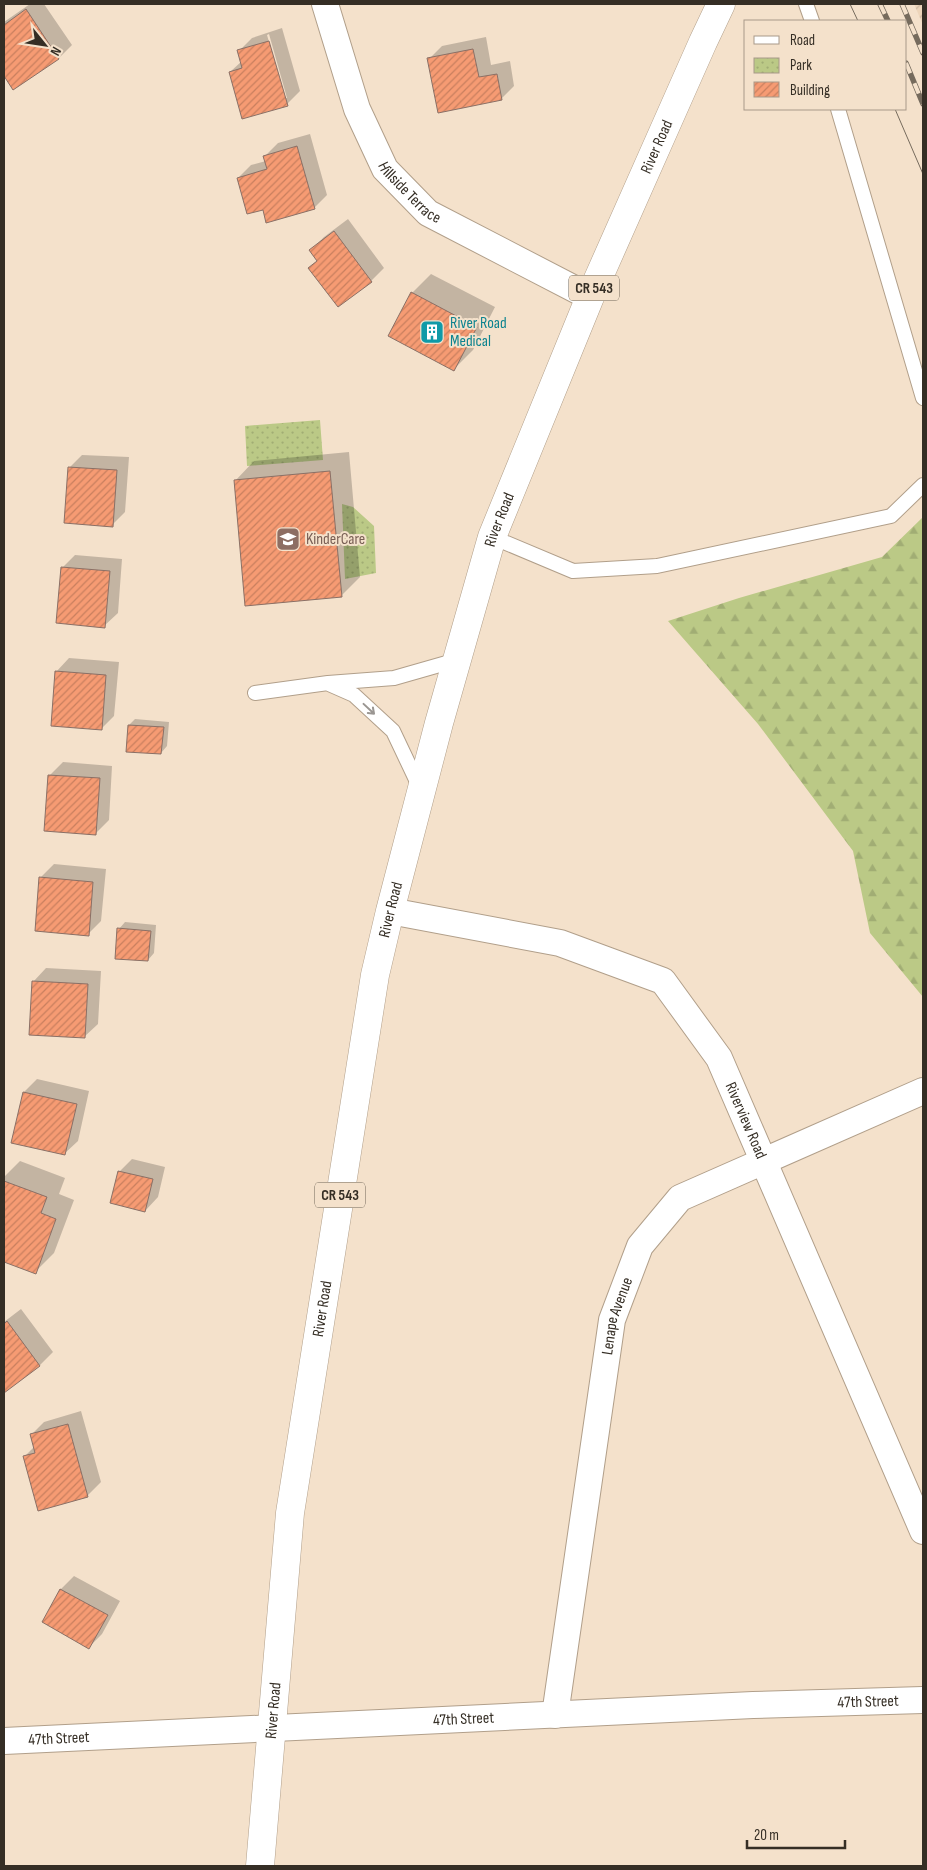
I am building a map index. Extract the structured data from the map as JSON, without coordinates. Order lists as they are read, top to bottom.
{
  "streets": {
    "main road": ["River Road", "CR 543"],
    "street": [
      "Hillside Terrace",
      "Riverview Road",
      "Lenape Avenue",
      "47th Street"
    ]
  },
  "crossings": [
    ["River Road", "Hillside Terrace"],
    ["River Road", "Riverview Road"],
    ["River Road", "47th Street"],
    ["Riverview Road", "Lenape Avenue"],
    ["Lenape Avenue", "47th Street"]
  ],
  "places": {
    "building": ["River Road Medical"],
    "school or university": ["KinderCare"]
  },
  "legend": ["Road", "Park", "Building"],
  "scale_bar": "20 m",
  "north": "bottom right"
}
